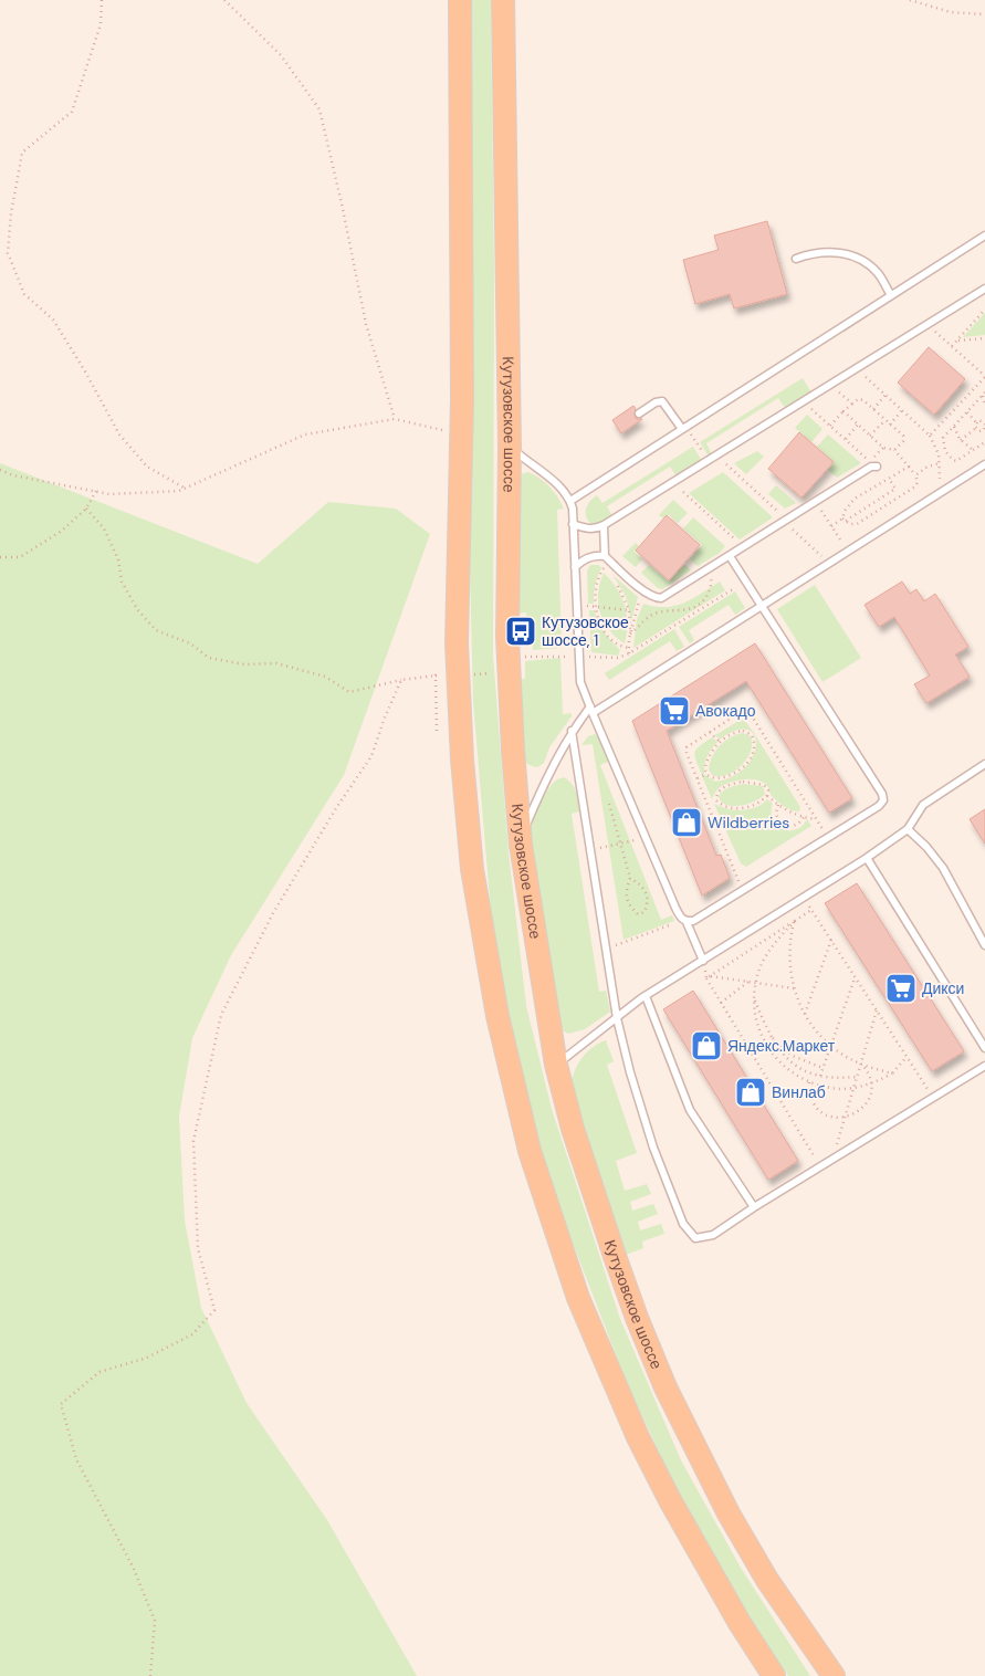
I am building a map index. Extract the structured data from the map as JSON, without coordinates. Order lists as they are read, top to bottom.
{
  "streets": {
    "main road": ["Кутузовское шоссе"]
  },
  "places": {
    "bus stop": ["Кутузовское шоссе, 1"],
    "supermarket": ["Авокадо", "Дикси"],
    "shop": ["Wildberries", "Яндекс.Маркет", "Винлаб"]
  }
}
